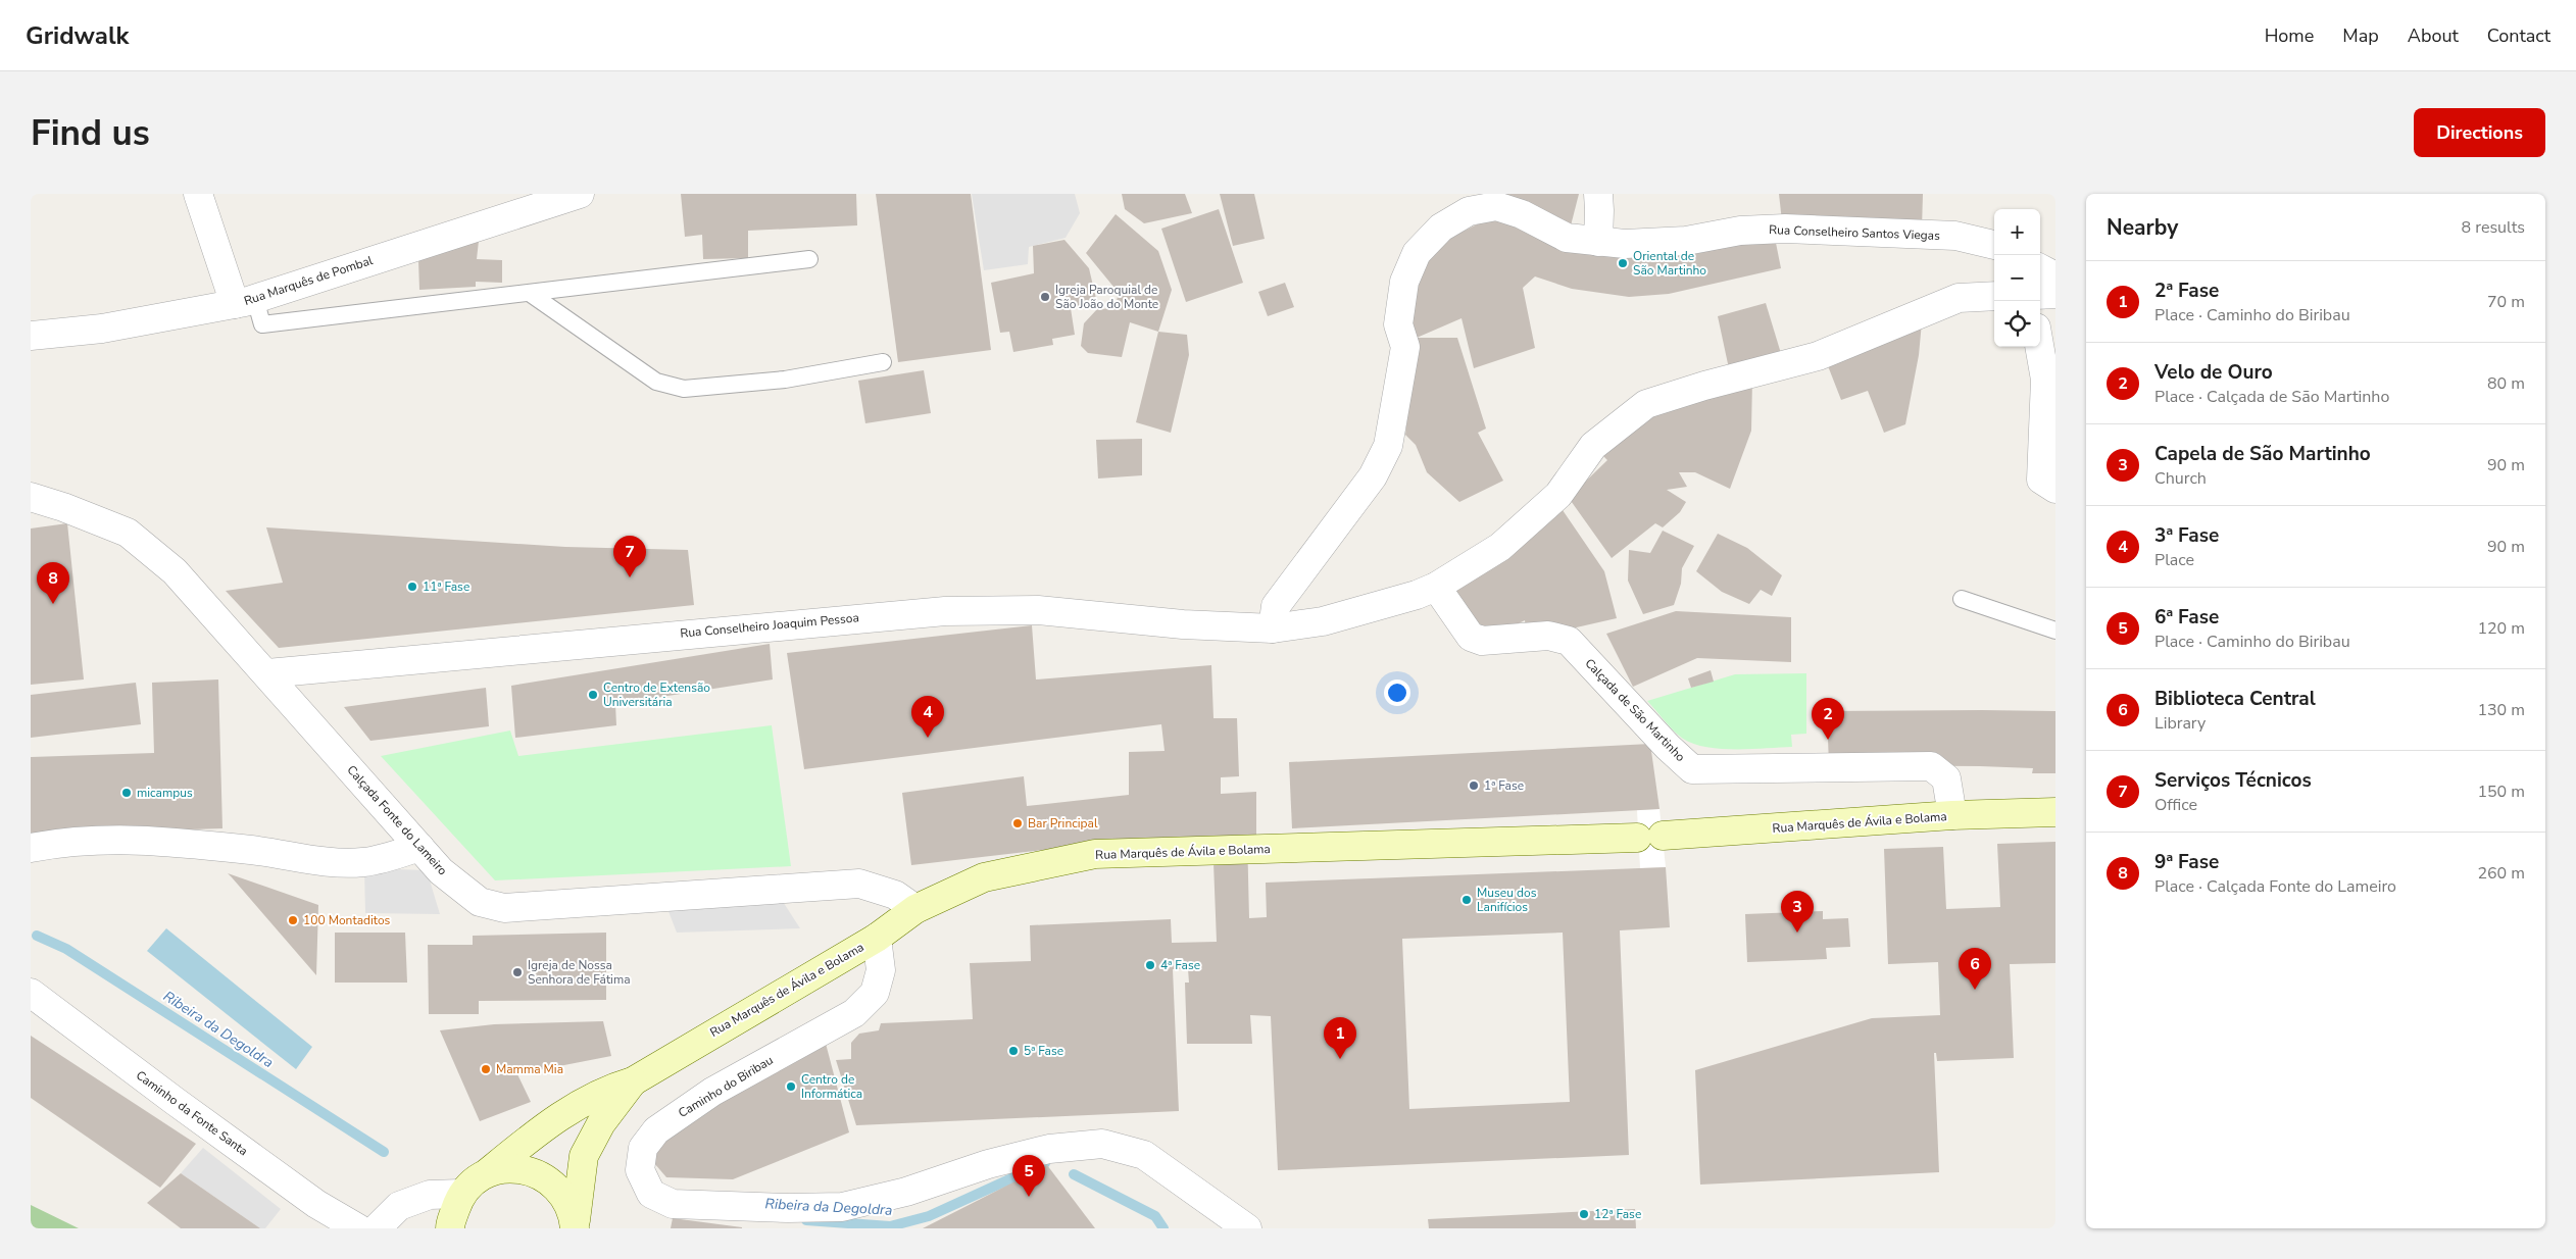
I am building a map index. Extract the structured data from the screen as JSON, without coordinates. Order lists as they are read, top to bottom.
{
  "streets": {
    "main road": ["Rua Marquês de Ávila e Bolama"],
    "street": [
      "Rua Conselheiro Santos Viegas",
      "Rua Marquês de Pombal",
      "Rua Conselheiro Joaquim Pessoa",
      "Calçada de São Martinho",
      "Calçada Fonte do Lameiro",
      "Caminho do Biribau",
      "Caminho da Fonte Santa"
    ]
  },
  "crossings": [
    ["Rua Conselheiro Santos Viegas", "Rua Conselheiro Joaquim Pessoa"],
    ["Rua Conselheiro Joaquim Pessoa", "Calçada de São Martinho"],
    ["Rua Conselheiro Joaquim Pessoa", "Calçada Fonte do Lameiro"],
    ["Calçada de São Martinho", "Rua Marquês de Ávila e Bolama"],
    ["Calçada Fonte do Lameiro", "Rua Marquês de Ávila e Bolama"],
    ["Rua Marquês de Ávila e Bolama", "Caminho do Biribau"]
  ],
  "water": ["Ribeira da Degoldra"],
  "places": [
    "Oriental de São Martinho",
    "Igreja Paroquial de São João do Monte",
    "11ª Fase",
    "Centro de Extensão Universitária",
    "1ª Fase",
    "micampus",
    "Bar Principal",
    "Museu dos Lanifícios",
    "100 Montaditos",
    "4ª Fase",
    "Igreja de Nossa Senhora de Fátima",
    "5ª Fase",
    "Mamma Mia",
    "Centro de Informática",
    "12ª Fase"
  ],
  "page": {
    "header": "Gridwalk",
    "nav": [
      "Home",
      "Map",
      "About",
      "Contact"
    ],
    "buttons": "Directions",
    "title": "Find us",
    "heading": ["Nearby", "8 results"],
    "map_buttons": ["+", "−"],
    "list": [
      {
        "mark": "1",
        "name": "2ª Fase",
        "note": "Place · Caminho do Biribau",
        "value": "70 m"
      },
      {
        "mark": "2",
        "name": "Velo de Ouro",
        "note": "Place · Calçada de São Martinho",
        "value": "80 m"
      },
      {
        "mark": "3",
        "name": "Capela de São Martinho",
        "note": "Church",
        "value": "90 m"
      },
      {
        "mark": "4",
        "name": "3ª Fase",
        "note": "Place",
        "value": "90 m"
      },
      {
        "mark": "5",
        "name": "6ª Fase",
        "note": "Place · Caminho do Biribau",
        "value": "120 m"
      },
      {
        "mark": "6",
        "name": "Biblioteca Central",
        "note": "Library",
        "value": "130 m"
      },
      {
        "mark": "7",
        "name": "Serviços Técnicos",
        "note": "Office",
        "value": "150 m"
      },
      {
        "mark": "8",
        "name": "9ª Fase",
        "note": "Place · Calçada Fonte do Lameiro",
        "value": "260 m"
      }
    ],
    "pins": [
      "7",
      "8",
      "4",
      "2",
      "3",
      "6",
      "1",
      "5"
    ]
  }
}
